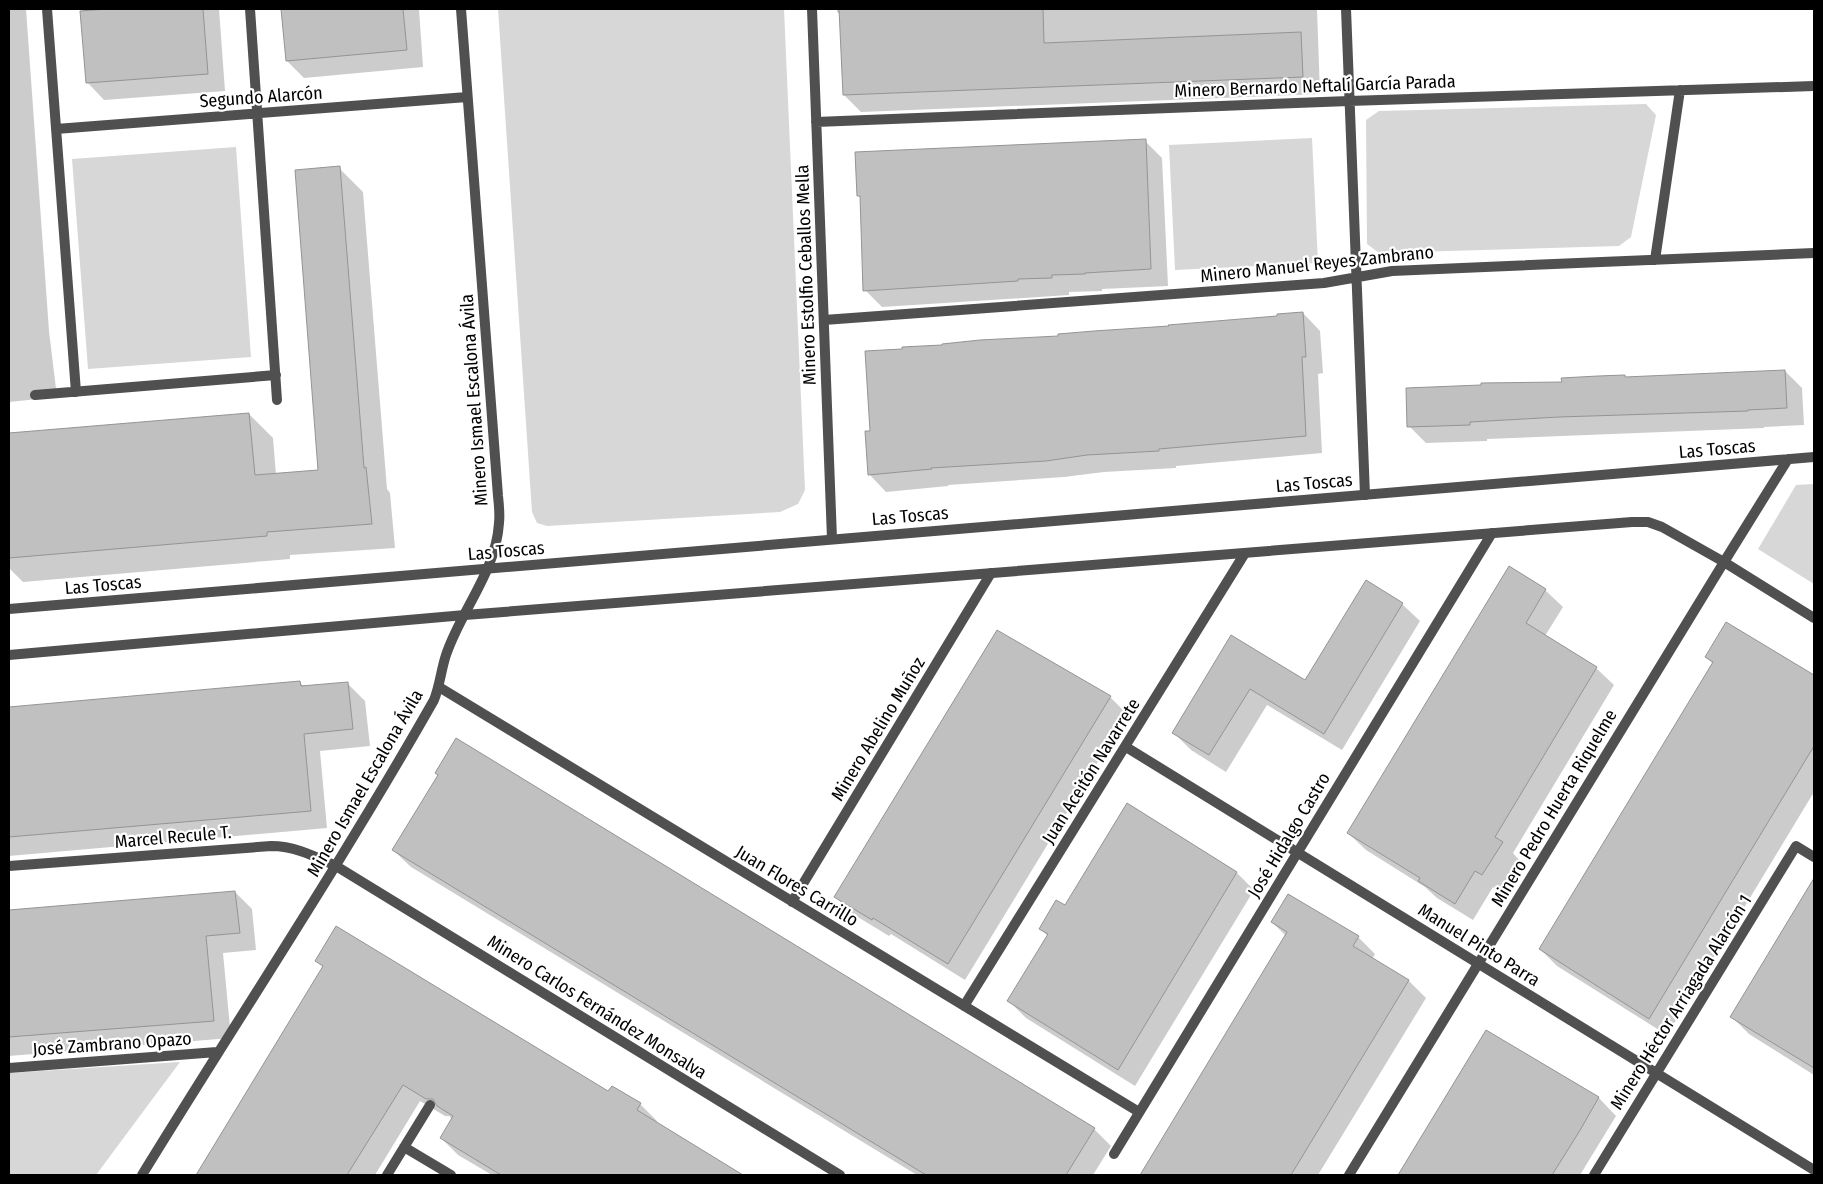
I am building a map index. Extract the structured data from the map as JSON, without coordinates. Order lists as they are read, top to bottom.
{
  "streets": {
    "street": [
      "Minero Bernardo Neftalí García Parada",
      "Segundo Alarcón",
      "Minero Manuel Reyes Zambrano",
      "Minero Estolfio Ceballos Mella",
      "Minero Ismael Escalona Ávila",
      "Las Toscas",
      "Minero Abelino Muñoz",
      "Juan Aceitón Navarrete",
      "Minero Pedro Huerta Riquelme",
      "José Hidalgo Castro",
      "Marcel Recule T.",
      "Juan Flores Carrillo",
      "Manuel Pinto Parra",
      "Minero Héctor Arriagada Alarcón 1",
      "Minero Carlos Fernández Monsalva",
      "José Zambrano Opazo"
    ]
  },
  "crossings": [
    ["Minero Bernardo Neftalí García Parada", "Minero Estolfio Ceballos Mella"],
    ["Segundo Alarcón", "Minero Ismael Escalona Ávila"],
    ["Minero Manuel Reyes Zambrano", "Minero Estolfio Ceballos Mella"],
    ["Minero Estolfio Ceballos Mella", "Las Toscas"],
    ["Minero Ismael Escalona Ávila", "Las Toscas"],
    ["Minero Ismael Escalona Ávila", "Marcel Recule T."],
    ["Minero Ismael Escalona Ávila", "Juan Flores Carrillo"],
    ["Minero Ismael Escalona Ávila", "Minero Carlos Fernández Monsalva"],
    ["Minero Ismael Escalona Ávila", "José Zambrano Opazo"],
    ["Las Toscas", "Minero Pedro Huerta Riquelme"],
    ["Minero Abelino Muñoz", "Juan Flores Carrillo"],
    ["Juan Aceitón Navarrete", "Juan Flores Carrillo"],
    ["Juan Aceitón Navarrete", "Manuel Pinto Parra"],
    ["Minero Pedro Huerta Riquelme", "Manuel Pinto Parra"],
    ["José Hidalgo Castro", "Juan Flores Carrillo"],
    ["José Hidalgo Castro", "Manuel Pinto Parra"],
    ["Marcel Recule T.", "Minero Carlos Fernández Monsalva"],
    ["Manuel Pinto Parra", "Minero Héctor Arriagada Alarcón 1"]
  ]
}
